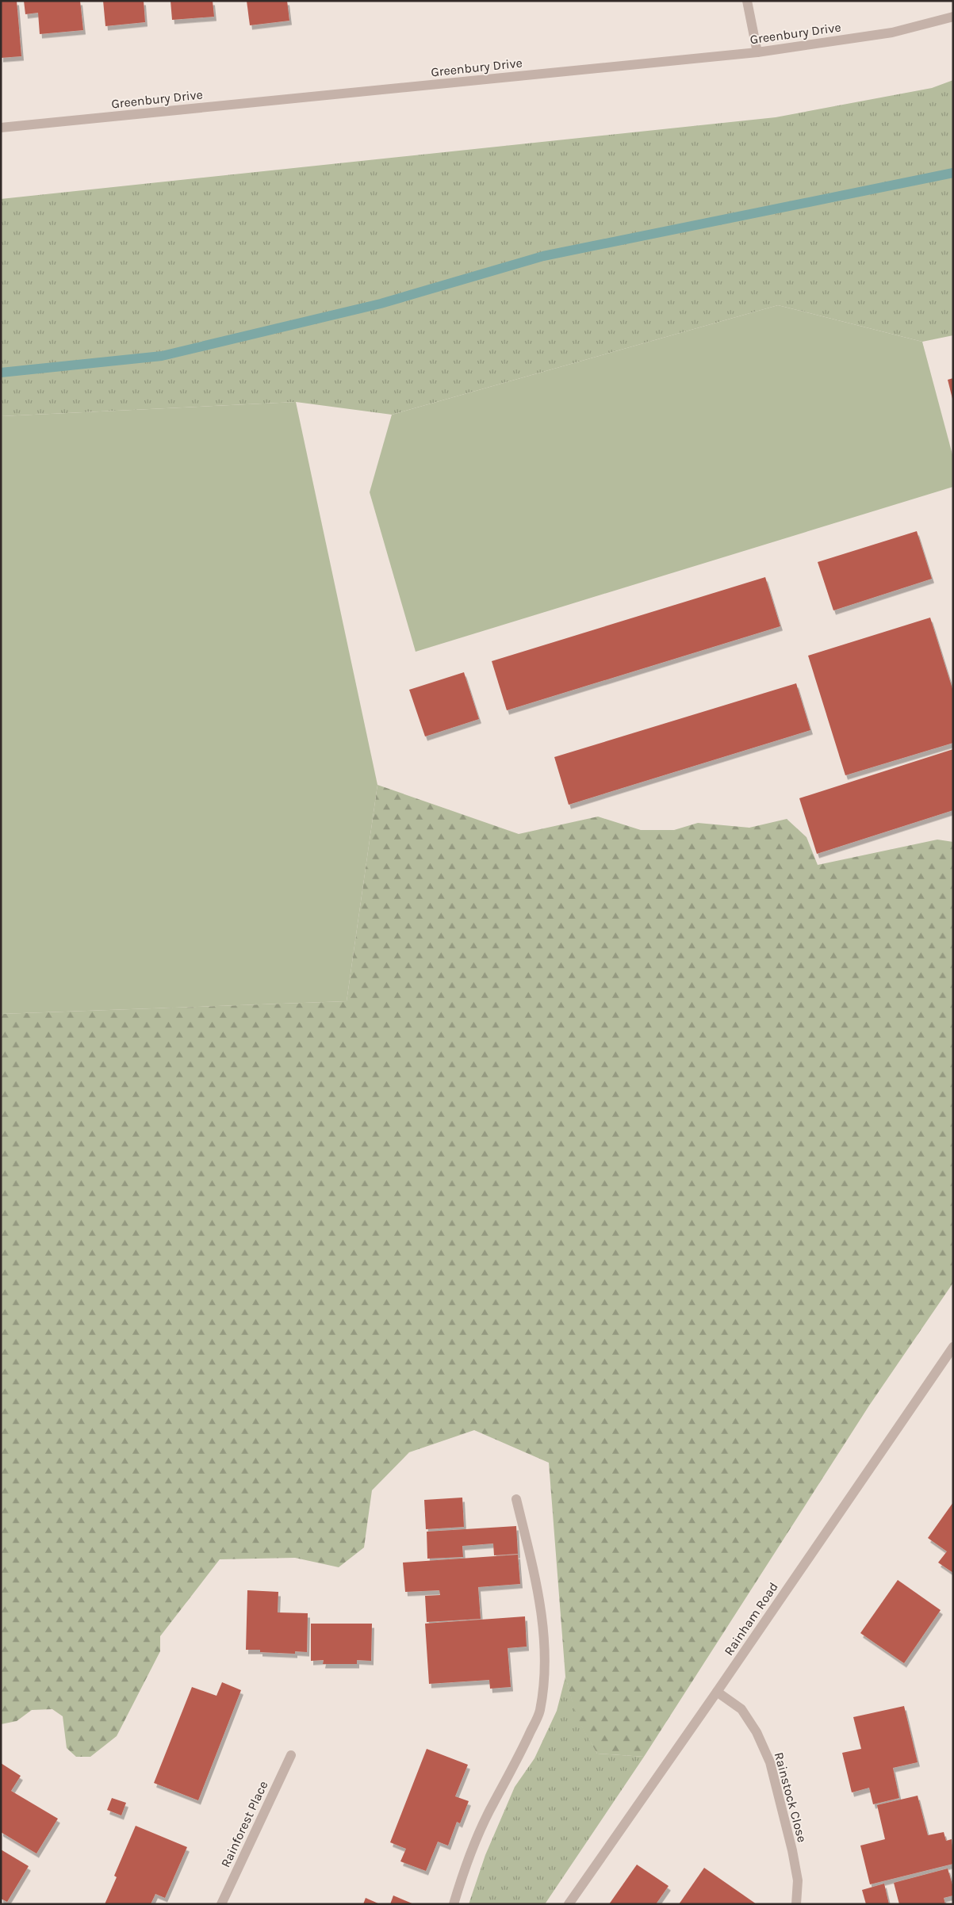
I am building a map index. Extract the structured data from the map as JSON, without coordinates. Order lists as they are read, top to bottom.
{
  "streets": {
    "street": [
      "Greenbury Drive",
      "Rainham Road",
      "Rainstock Close",
      "Rainforest Place"
    ]
  },
  "crossings": [
    ["Rainham Road", "Rainstock Close"]
  ]
}
